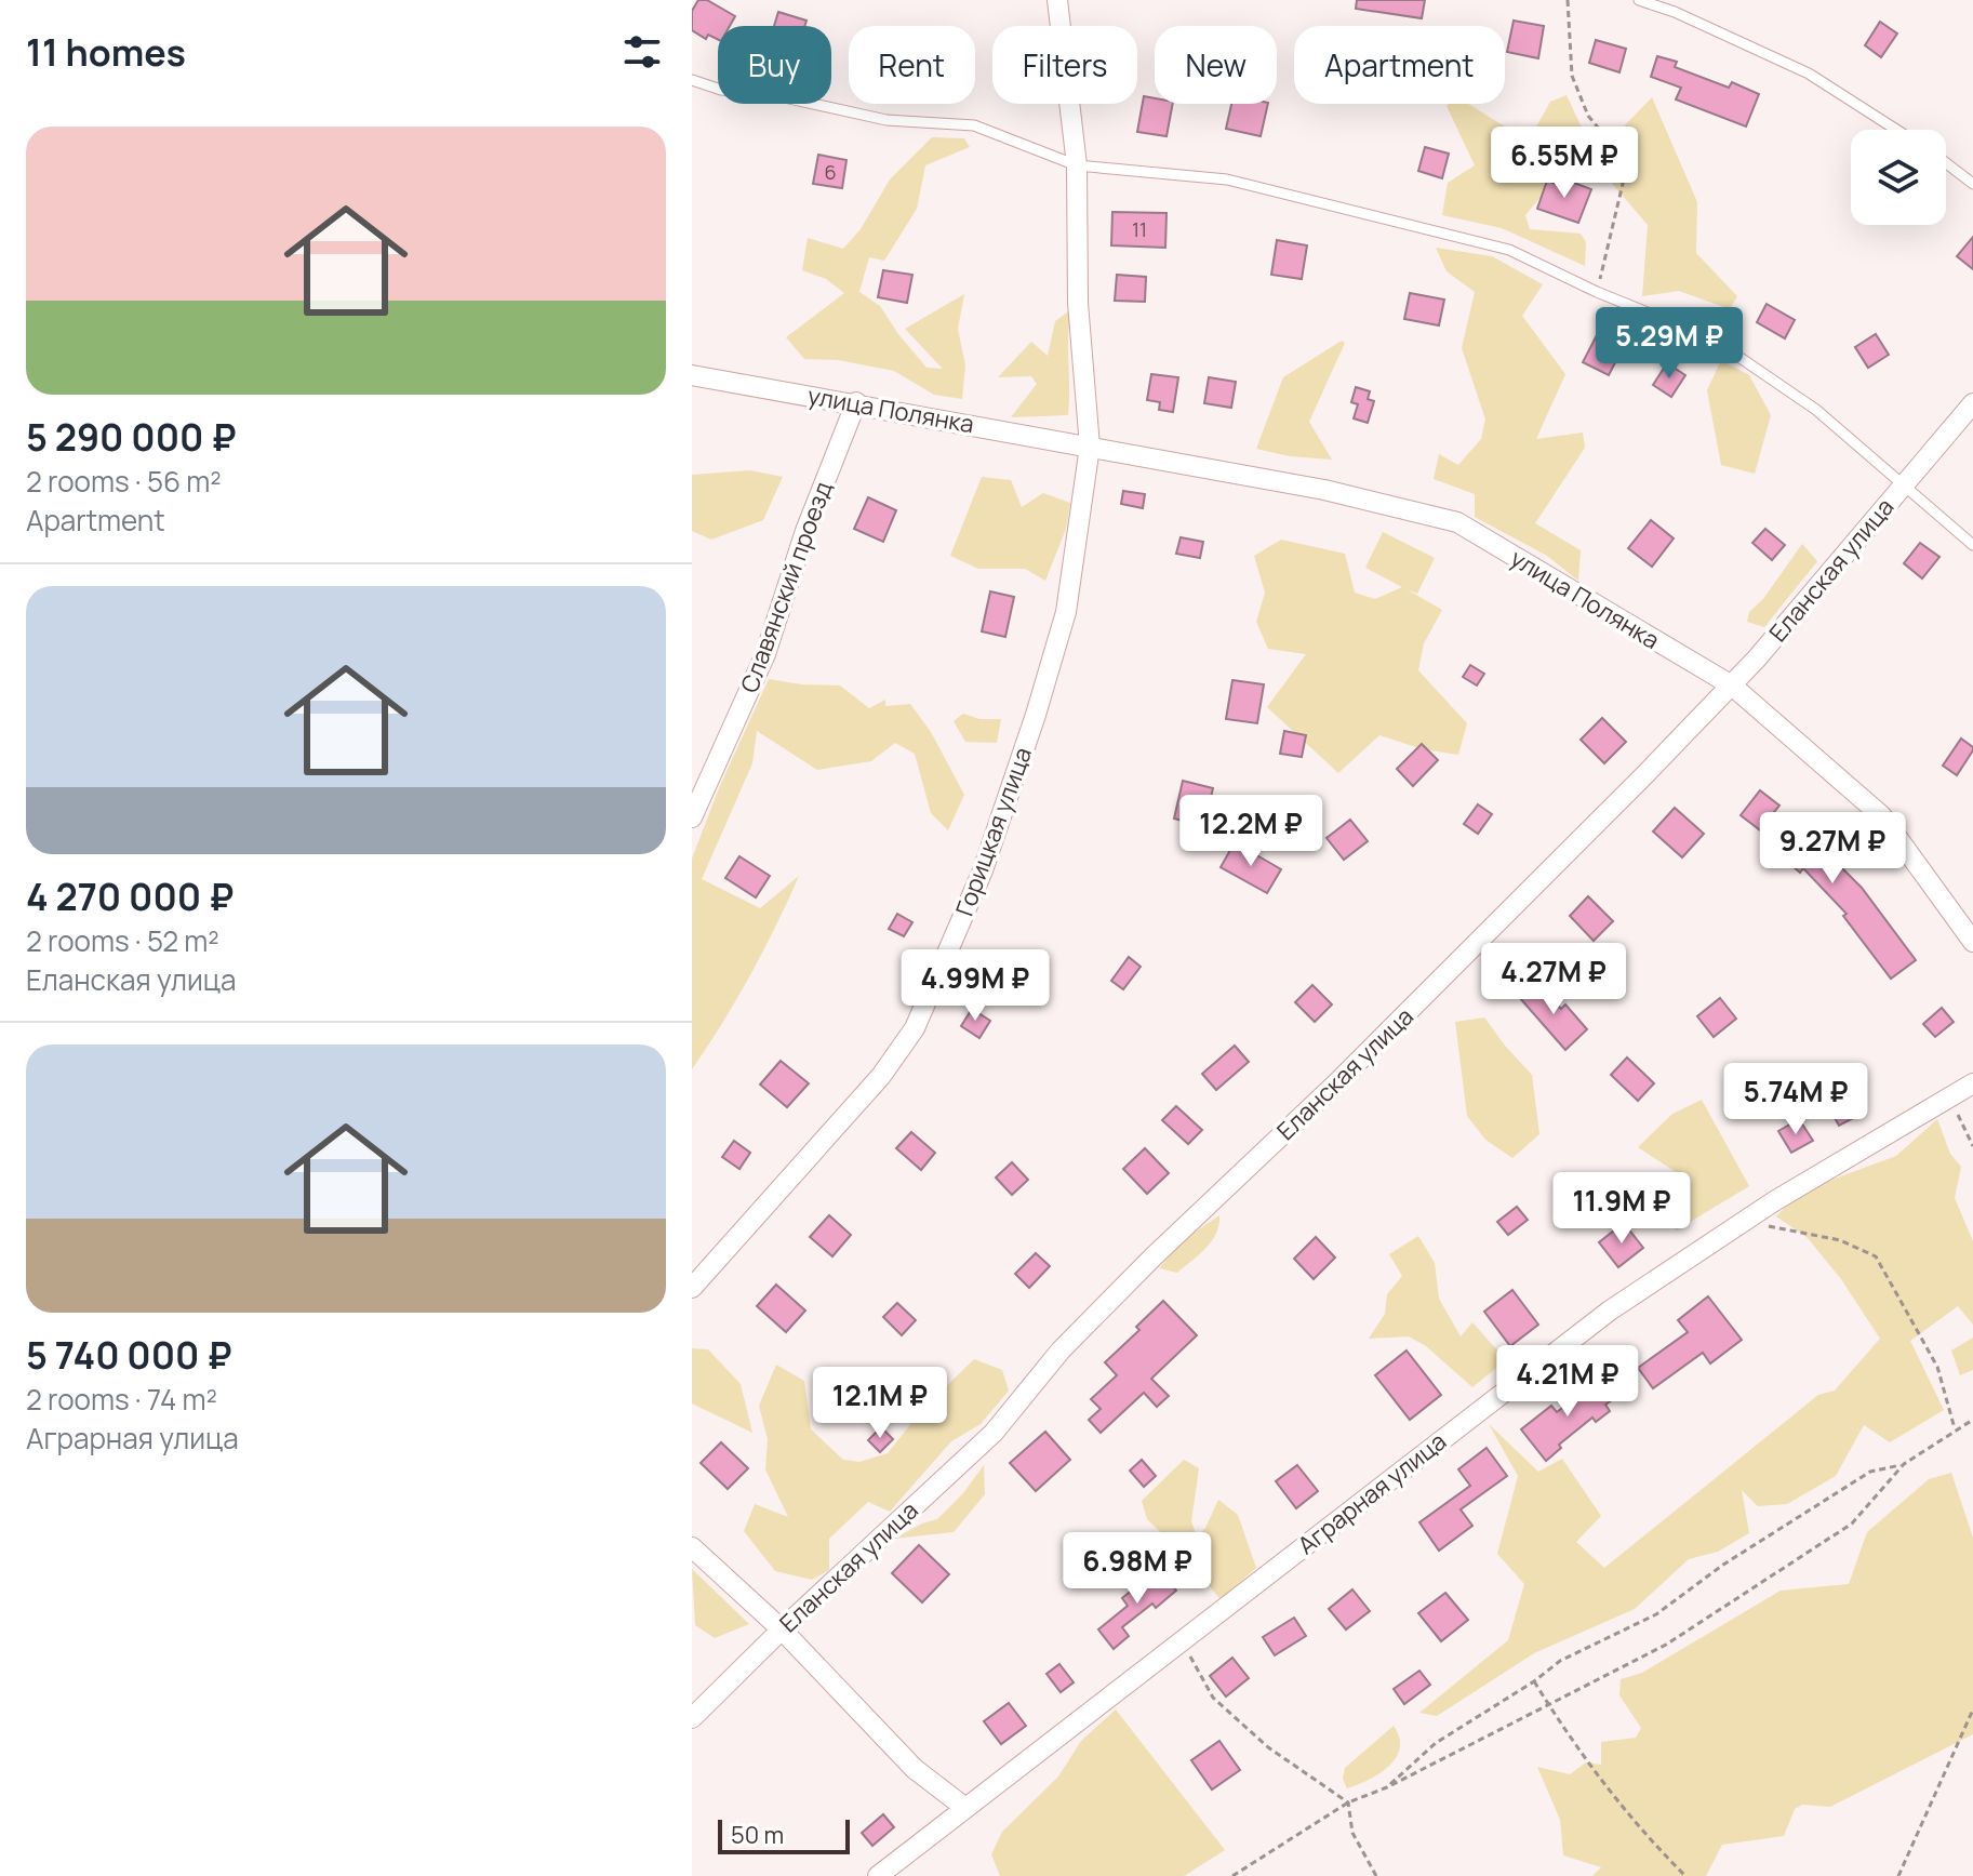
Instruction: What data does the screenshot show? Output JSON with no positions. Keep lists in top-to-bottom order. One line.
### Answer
{"streets":{"street":["улица Полянка","Еланская улица","Славянский проезд","Горицкая улица","Аграрная улица"]},"crossings":[["улица Полянка","Еланская улица"],["улица Полянка","Славянский проезд"],["улица Полянка","Горицкая улица"]],"house_numbers":["6","11"],"scale_bar":"50 m","page":{"heading":"11 homes","chip":["Buy","Rent","Filters","New","Apartment"],"list":[{"name":"5 290 000 ₽","note":"2 rooms · 56 m² · Apartment"},{"name":"4 270 000 ₽","note":"2 rooms · 52 m² · Еланская улица"},{"name":"5 740 000 ₽","note":"2 rooms · 74 m² · Аграрная улица"}],"price":["6.55M ₽","5.29M ₽","12.2M ₽","9.27M ₽","4.27M ₽","4.99M ₽","5.74M ₽","11.9M ₽","4.21M ₽","12.1M ₽","6.98M ₽"],"scale":"50 m"}}
